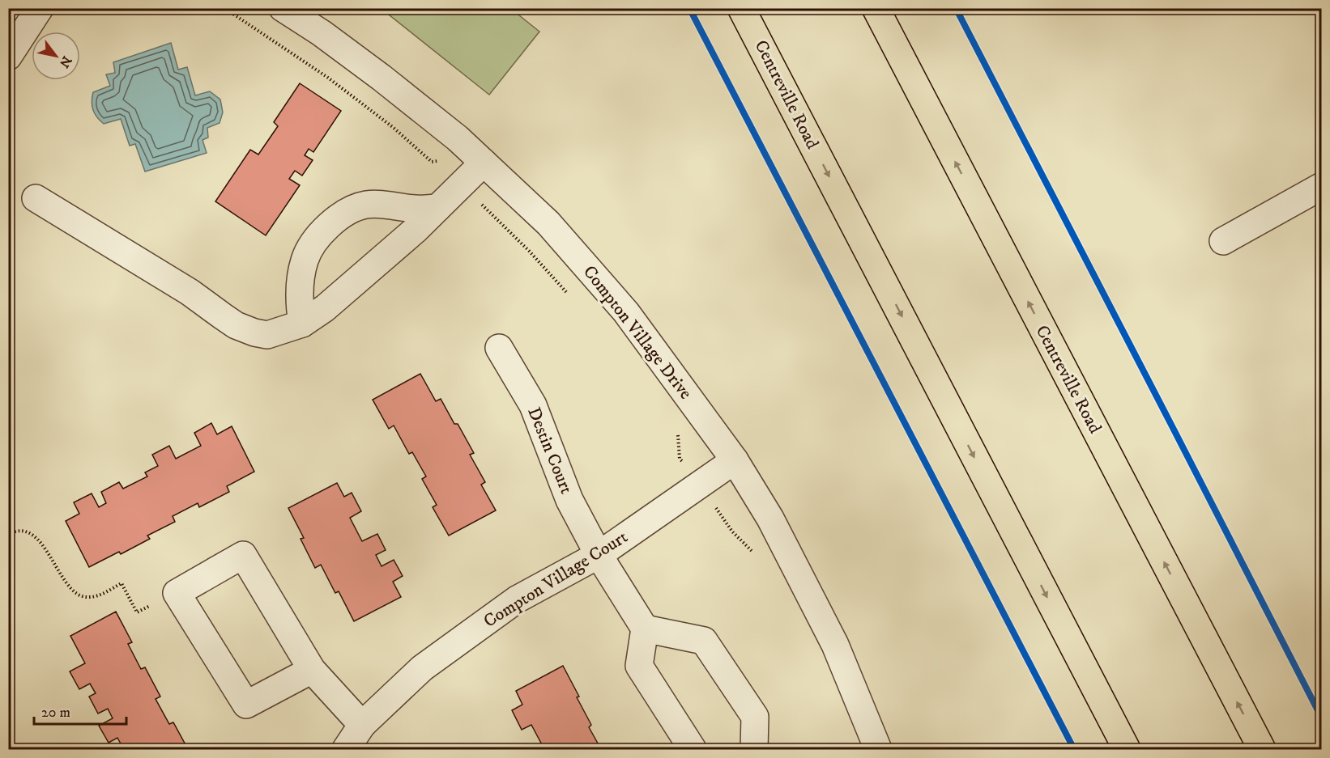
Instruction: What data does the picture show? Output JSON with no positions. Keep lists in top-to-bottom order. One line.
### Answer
{"streets":{"highway":["Centreville Road"],"street":["Compton Village Drive","Destin Court","Compton Village Court"]},"crossings":[["Compton Village Drive","Compton Village Court"],["Destin Court","Compton Village Court"]],"scale_bar":"20 m","north":"bottom right"}
